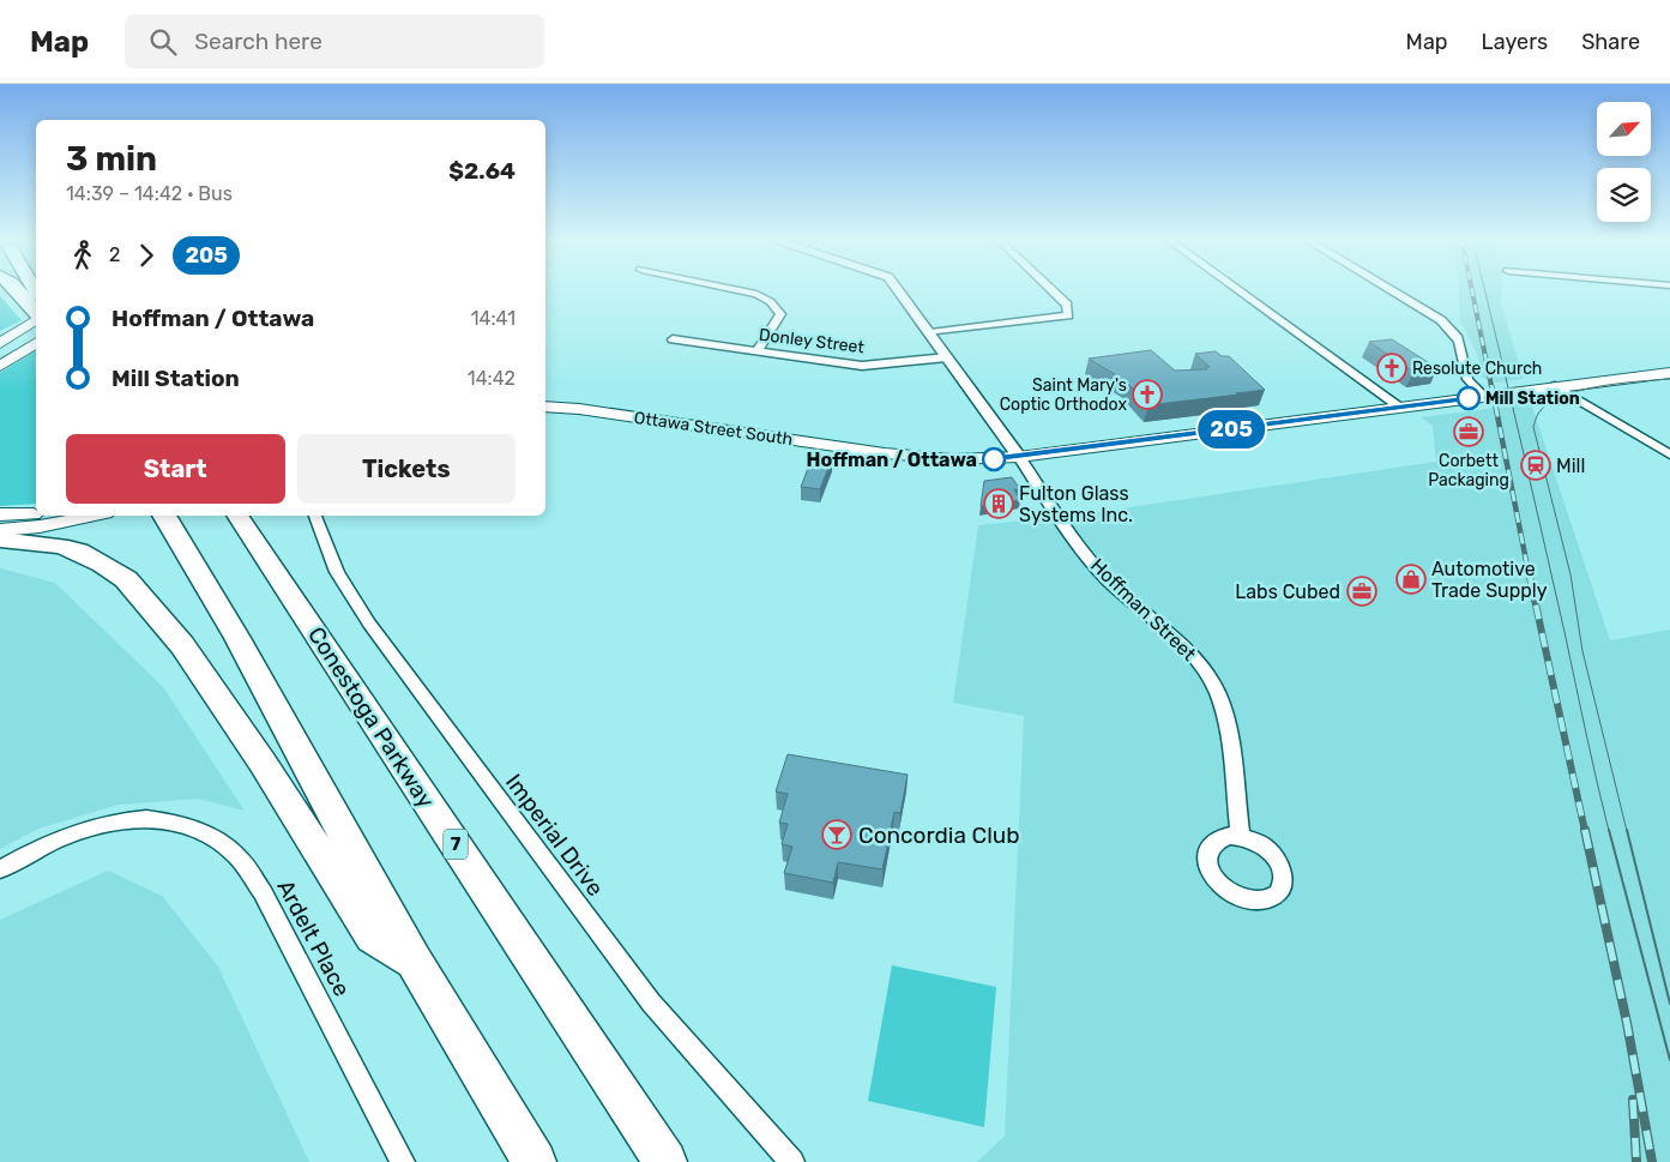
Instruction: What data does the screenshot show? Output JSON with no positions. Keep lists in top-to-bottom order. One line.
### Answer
{"streets":{"highway":["Conestoga Parkway","7"],"main road":["Ottawa Street South"],"street":["Donley Street","Hoffman Street","Imperial Drive","Ardelt Place"]},"crossings":[["Donley Street","Hoffman Street"],["Ottawa Street South","Hoffman Street"]],"places":{"church":["Resolute Church","Saint Mary's Coptic Orthodox"],"other":["Mill Station","Hoffman / Ottawa"],"office":["Corbett Packaging","Labs Cubed"],"station":["Mill"],"building":["Fulton Glass Systems Inc."],"shop":["Automotive Trade Supply"],"bar":["Concordia Club"]},"lines":["bus line 205"],"north":"top right","page":{"header":"Map","search":"Search here","nav":["Map","Layers","Share"],"on_map":"205","heading":["3 min","14:39 – 14:42 · Bus","$2.64"],"legs":["2","205"],"list":[{"name":"Hoffman / Ottawa","value":"14:41"},{"name":"Mill Station","value":"14:42"}],"buttons":["Start","Tickets"]}}
